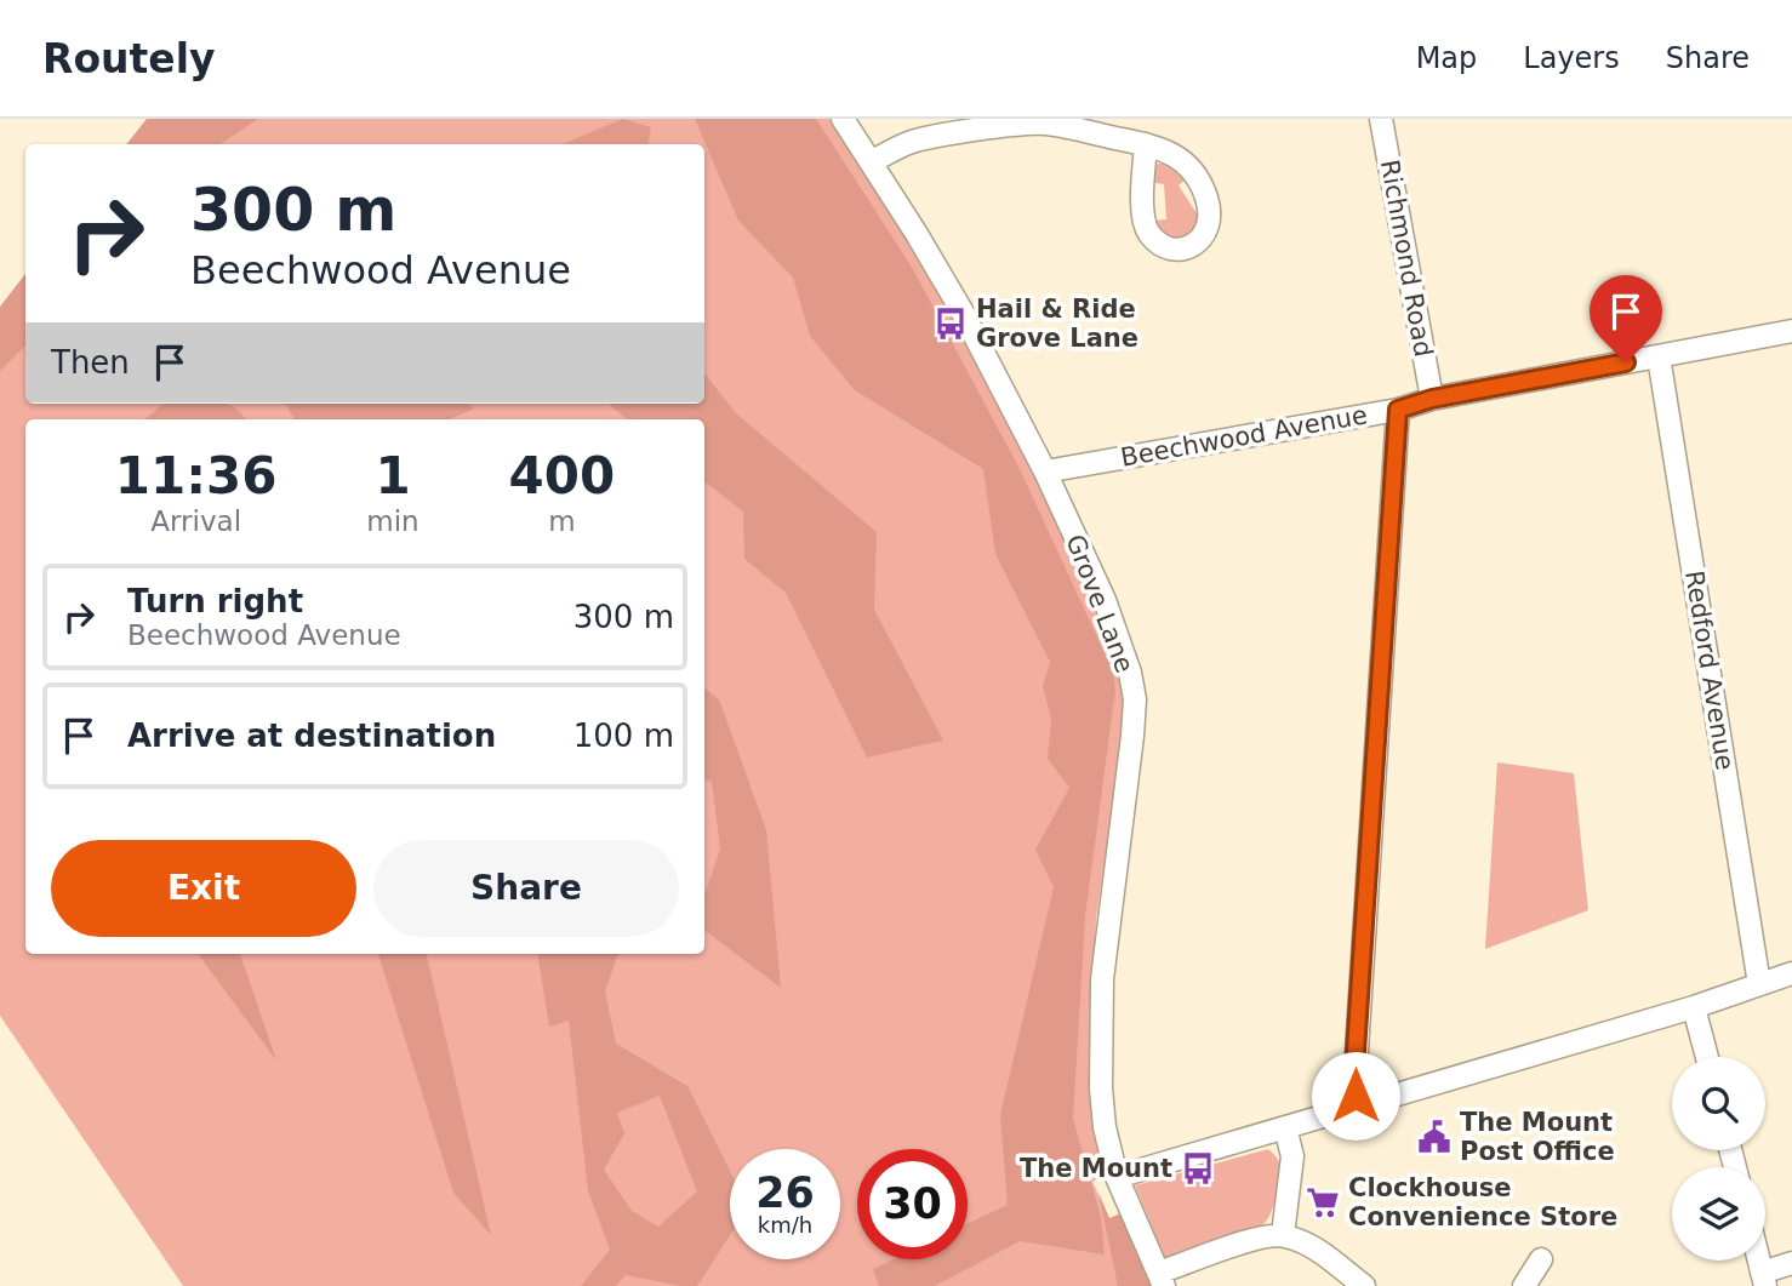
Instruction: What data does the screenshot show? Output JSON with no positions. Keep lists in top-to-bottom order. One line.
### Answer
{"streets":{"street":["Richmond Road","Beechwood Avenue","Grove Lane","Redford Avenue"]},"crossings":[["Richmond Road","Beechwood Avenue"],["Beechwood Avenue","Grove Lane"],["Beechwood Avenue","Redford Avenue"]],"places":{"bus stop":["Hail & Ride Grove Lane","The Mount"],"public building":["The Mount Post Office"],"supermarket":["Clockhouse Convenience Store"]},"page":{"header":"Routely","nav":["Map","Layers","Share"],"turn":["300 m","Beechwood Avenue"],"then":"Then","eta":["11:36","Arrival","1","min","400","m"],"list":[{"name":"Turn right","note":"Beechwood Avenue","value":"300 m"},{"name":"Arrive at destination","value":"100 m"}],"buttons":["Exit","Share"],"speed":"26 km/h","limit":"30"}}
